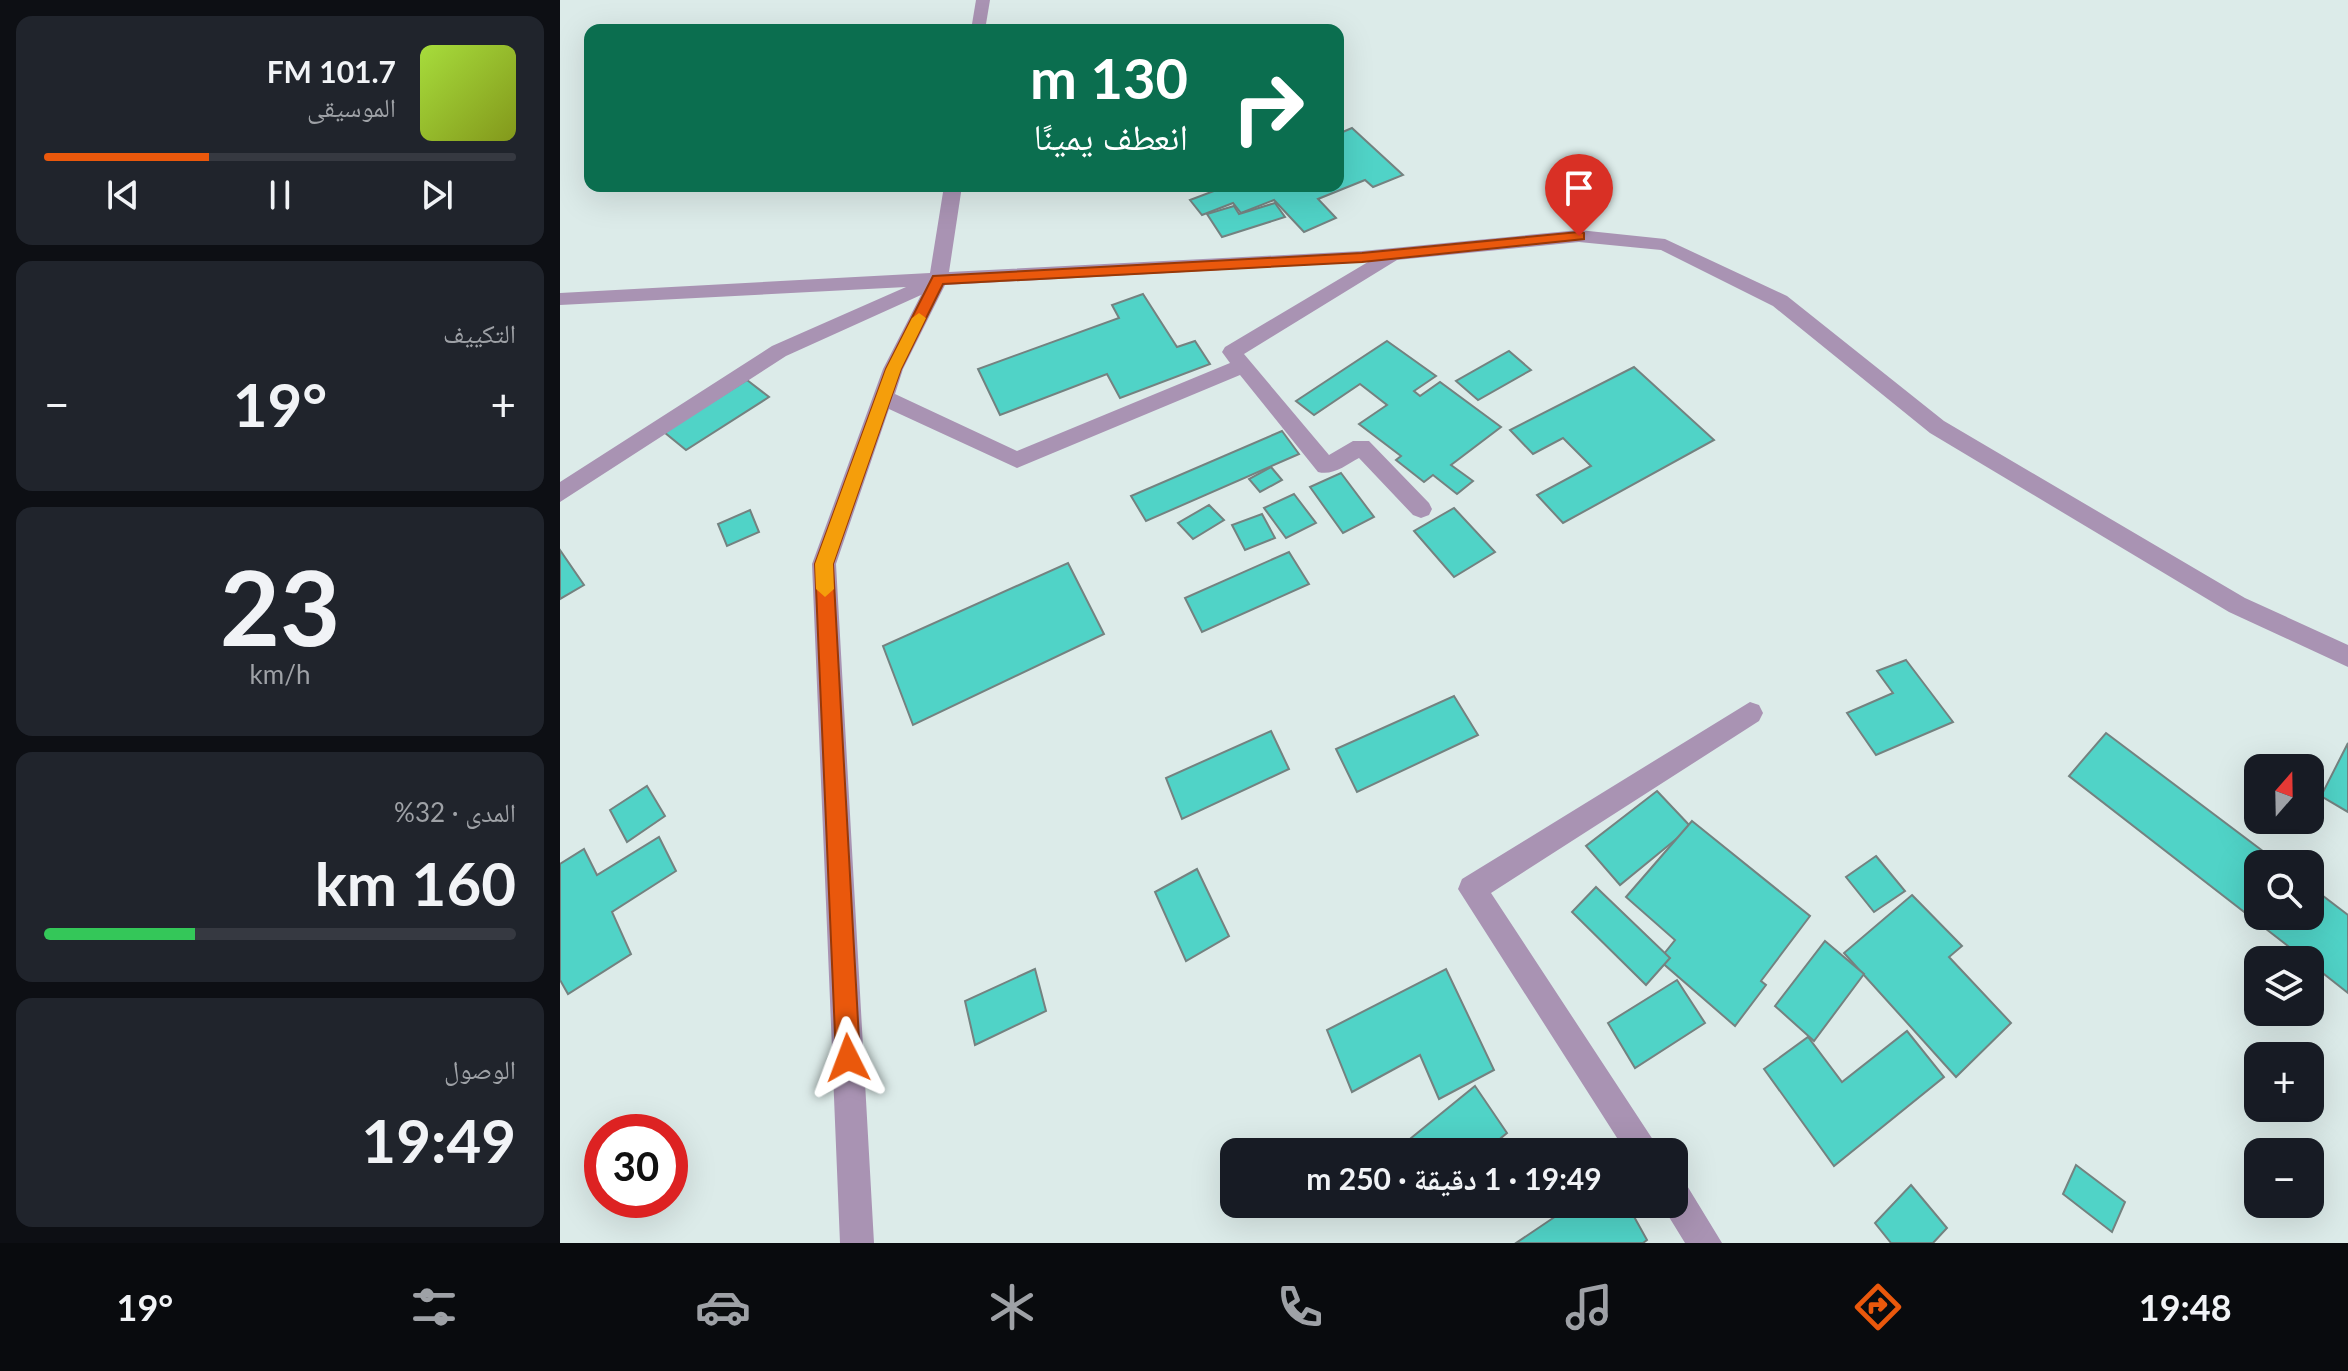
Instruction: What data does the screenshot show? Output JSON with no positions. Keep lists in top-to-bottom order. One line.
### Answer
{"north":"top","page":{"turn":["130 m","انعطف يمينًا"],"song":["101.7 FM","الموسيقى"],"tile":["التكييف",["23","km/h"],["المدى · 32%","160 km"],["الوصول","19:49"]],"heat":["−","19°","+"],"map_buttons":["+","−"],"limit":"30","trip":"19:49 · 1 دقيقة · 250 m","tabs":["19:48","19°"]}}
